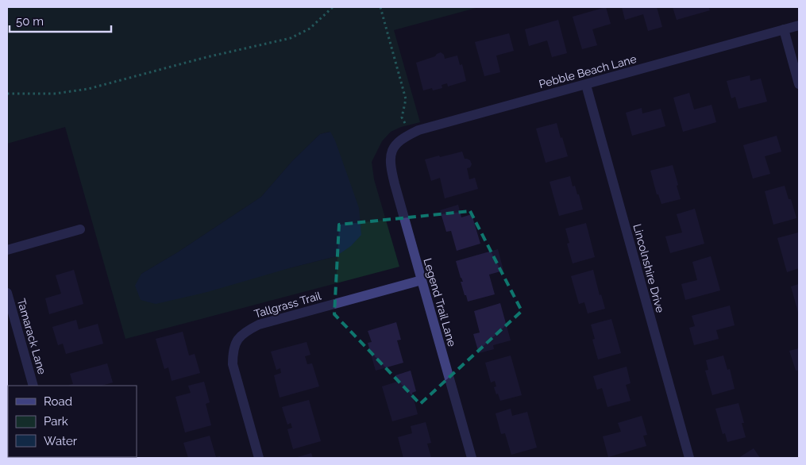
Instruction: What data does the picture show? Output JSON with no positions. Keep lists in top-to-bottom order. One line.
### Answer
{"streets":{"street":["Pebble Beach Lane","Lincolnshire Drive","Legend Trail Lane","Tallgrass Trail","Tamarack Lane"]},"crossings":[["Pebble Beach Lane","Lincolnshire Drive"],["Pebble Beach Lane","Legend Trail Lane"],["Legend Trail Lane","Tallgrass Trail"]],"legend":["Road","Park","Water"],"scale_bar":"50 m"}
